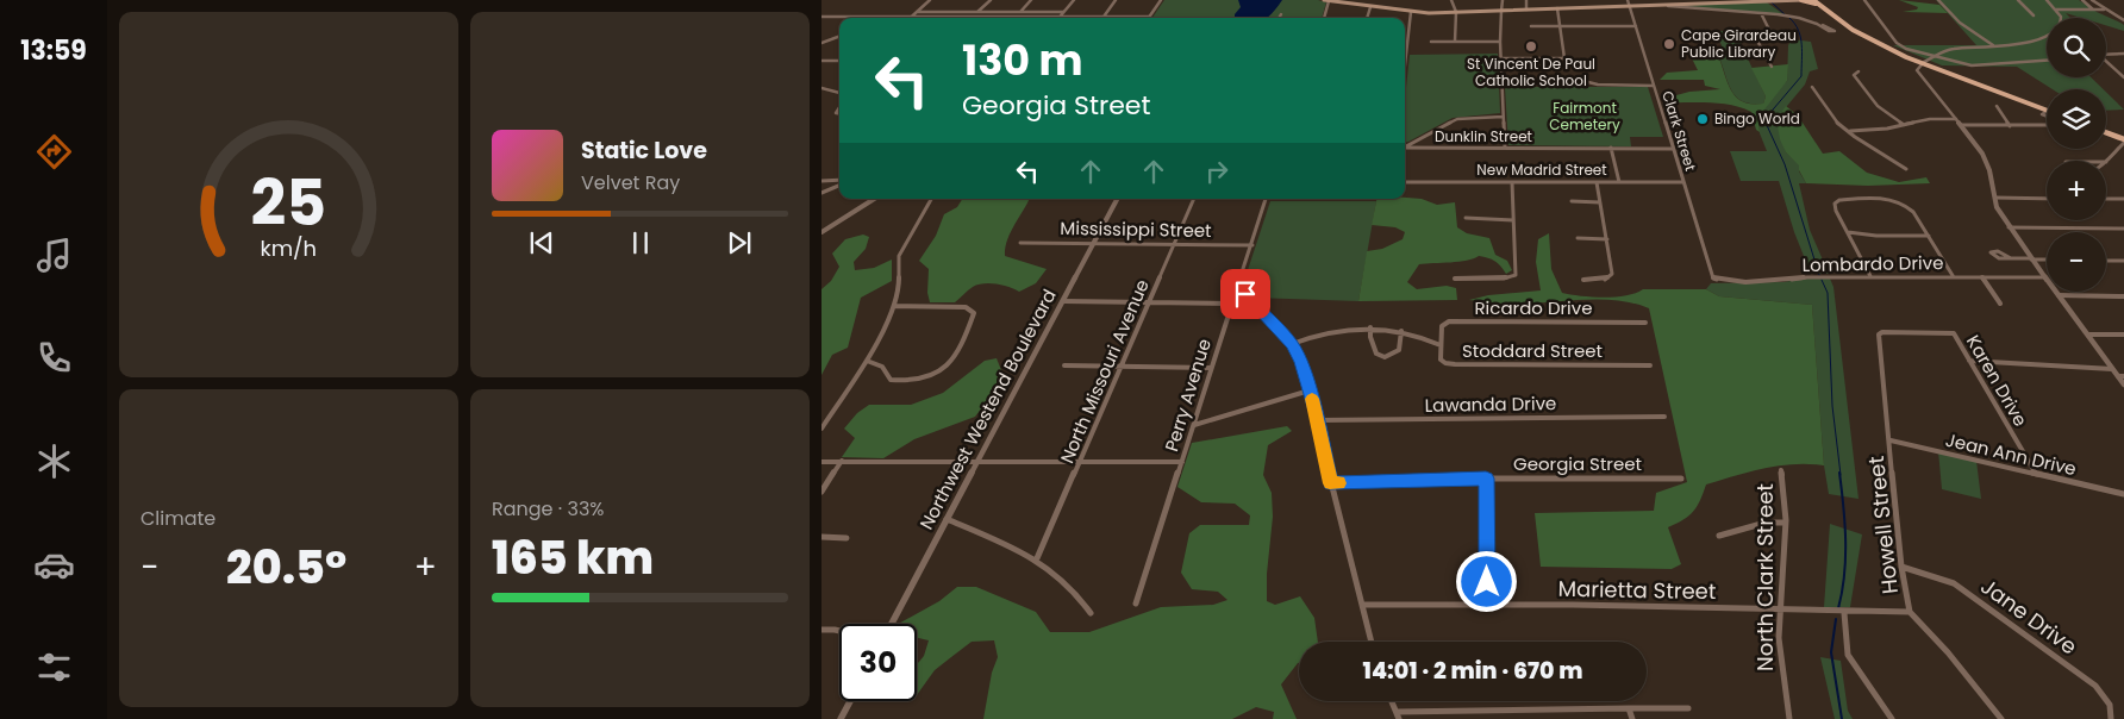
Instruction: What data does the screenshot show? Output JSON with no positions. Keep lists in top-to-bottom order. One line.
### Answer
{"streets":{"street":["Clark Street","Dunklin Street","New Madrid Street","Mississippi Street","Lombardo Drive","Ricardo Drive","Stoddard Street","North Missouri Avenue","Karen Drive","Perry Avenue","Lawanda Drive","Northwest Westend Boulevard","Jean Ann Drive","Georgia Street","Howell Street","North Clark Street","Marietta Street","Jane Drive"]},"crossings":[["Clark Street","Dunklin Street"],["Clark Street","New Madrid Street"],["Clark Street","Lombardo Drive"],["Mississippi Street","North Missouri Avenue"],["Mississippi Street","Perry Avenue"],["Mississippi Street","Northwest Westend Boulevard"],["Ricardo Drive","Stoddard Street"],["Karen Drive","Jean Ann Drive"],["Karen Drive","Howell Street"],["Jean Ann Drive","Howell Street"],["Howell Street","Marietta Street"],["Howell Street","Jane Drive"],["North Clark Street","Marietta Street"]],"parks":["Fairmont Cemetery"],"places":["Cape Girardeau Public Library","St Vincent De Paul Catholic School","Bingo World"],"page":{"tabs":"13:59","map_buttons":["+","−"],"turn":["130 m","Georgia Street"],"song":["Static Love","Velvet Ray"],"tile":["Climate",["Range · 33%","165 km"]],"heat":["−","20.5°","+"],"limit":"30","trip":"14:01 · 2 min · 670 m","gauge":["25","km/h"]}}
